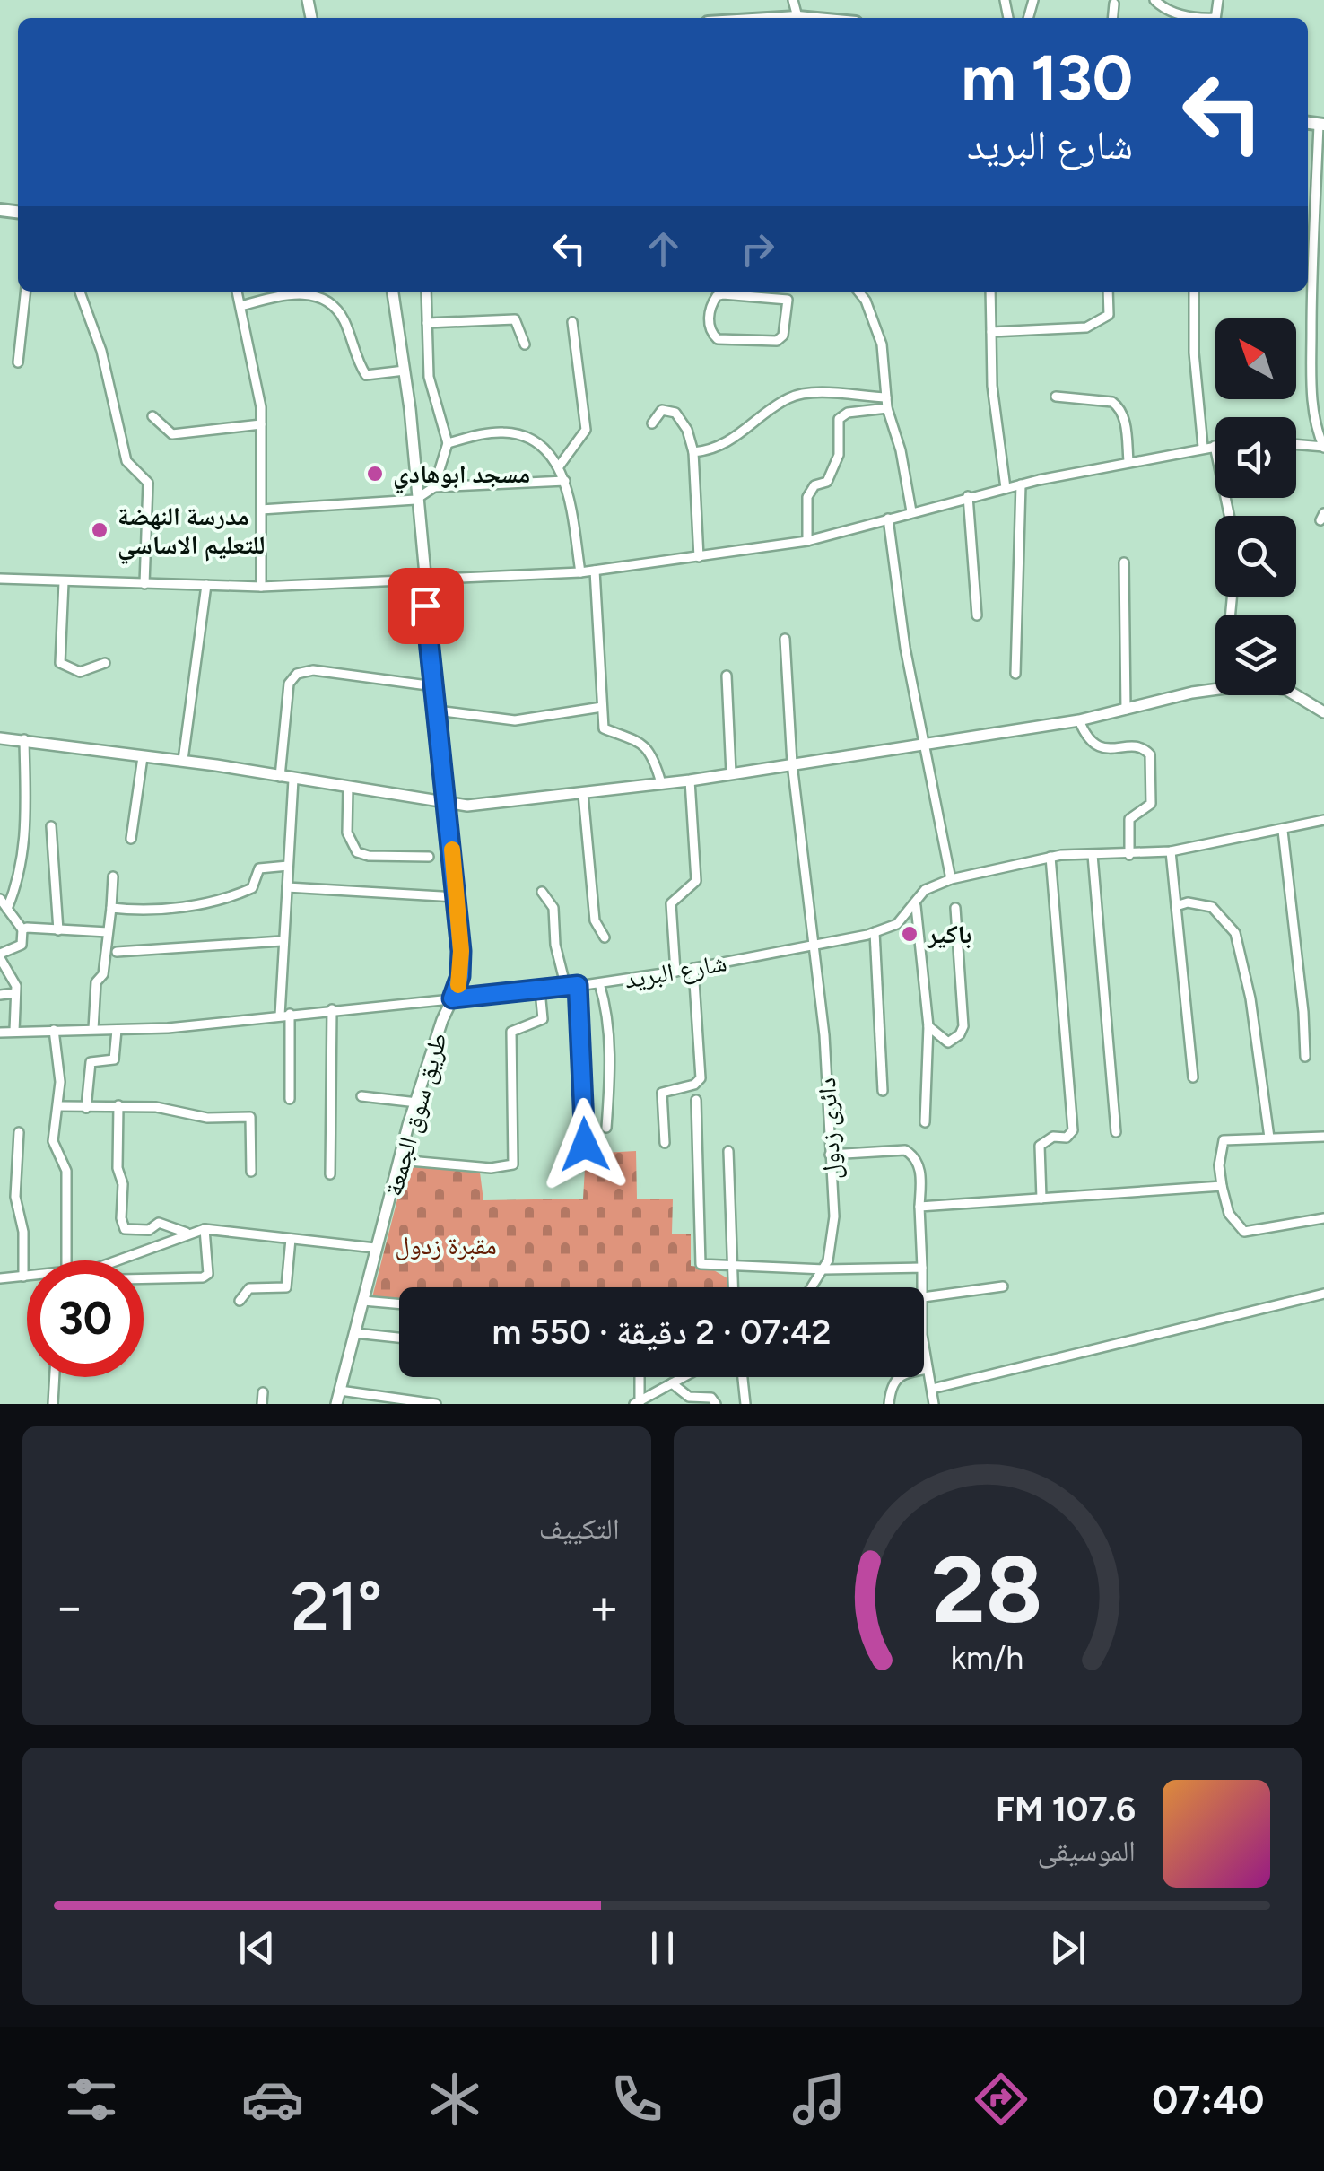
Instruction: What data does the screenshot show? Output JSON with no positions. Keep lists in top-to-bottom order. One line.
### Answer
{"streets":{"street":["شارع البريد","طريق سوق الجمعة","دائرى زدول"]},"crossings":[["شارع البريد","طريق سوق الجمعة"],["شارع البريد","دائرى زدول"]],"parks":["مقبرة زدول"],"places":["مسجد ابوهادي","مدرسة النهضة للتعليم الاساسي","باكير"],"north":"top left","page":{"turn":["130 m","شارع البريد"],"limit":"30","trip":"07:42 · 2 دقيقة · 550 m","tile":"التكييف","heat":["−","21°","+"],"song":["107.6 FM","الموسيقى"],"tabs":"07:40","gauge":["28","km/h"]}}
